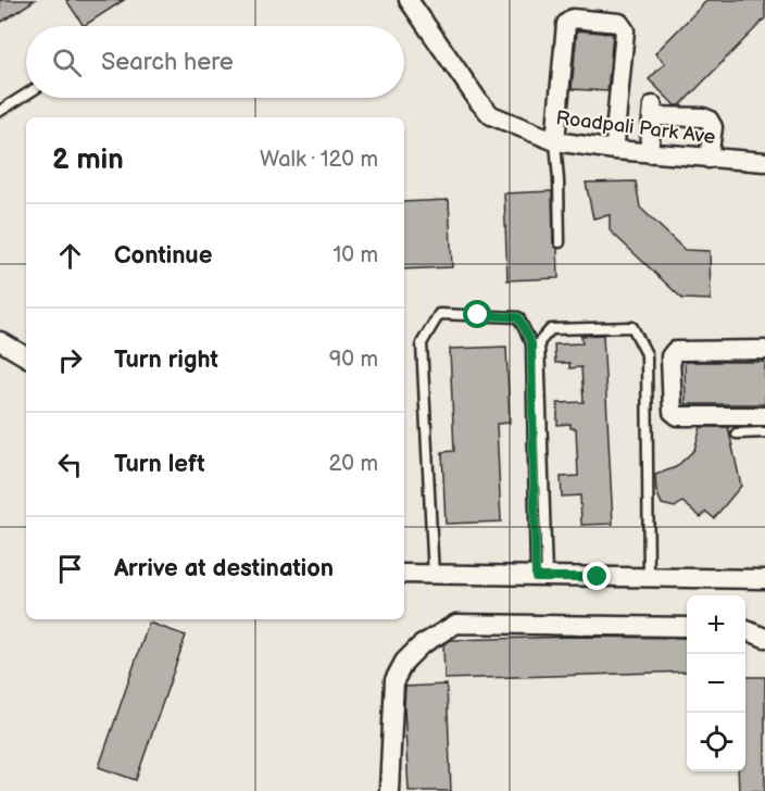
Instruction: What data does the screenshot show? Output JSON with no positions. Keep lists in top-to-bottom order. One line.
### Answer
{"streets":{"street":["Roadpali Park Ave"]},"page":{"search":"Search here","heading":["2 min","Walk · 120 m"],"list":[["Continue","10 m"],["Turn right","90 m"],["Turn left","20 m"],"Arrive at destination"],"map_buttons":["+","−"]}}
